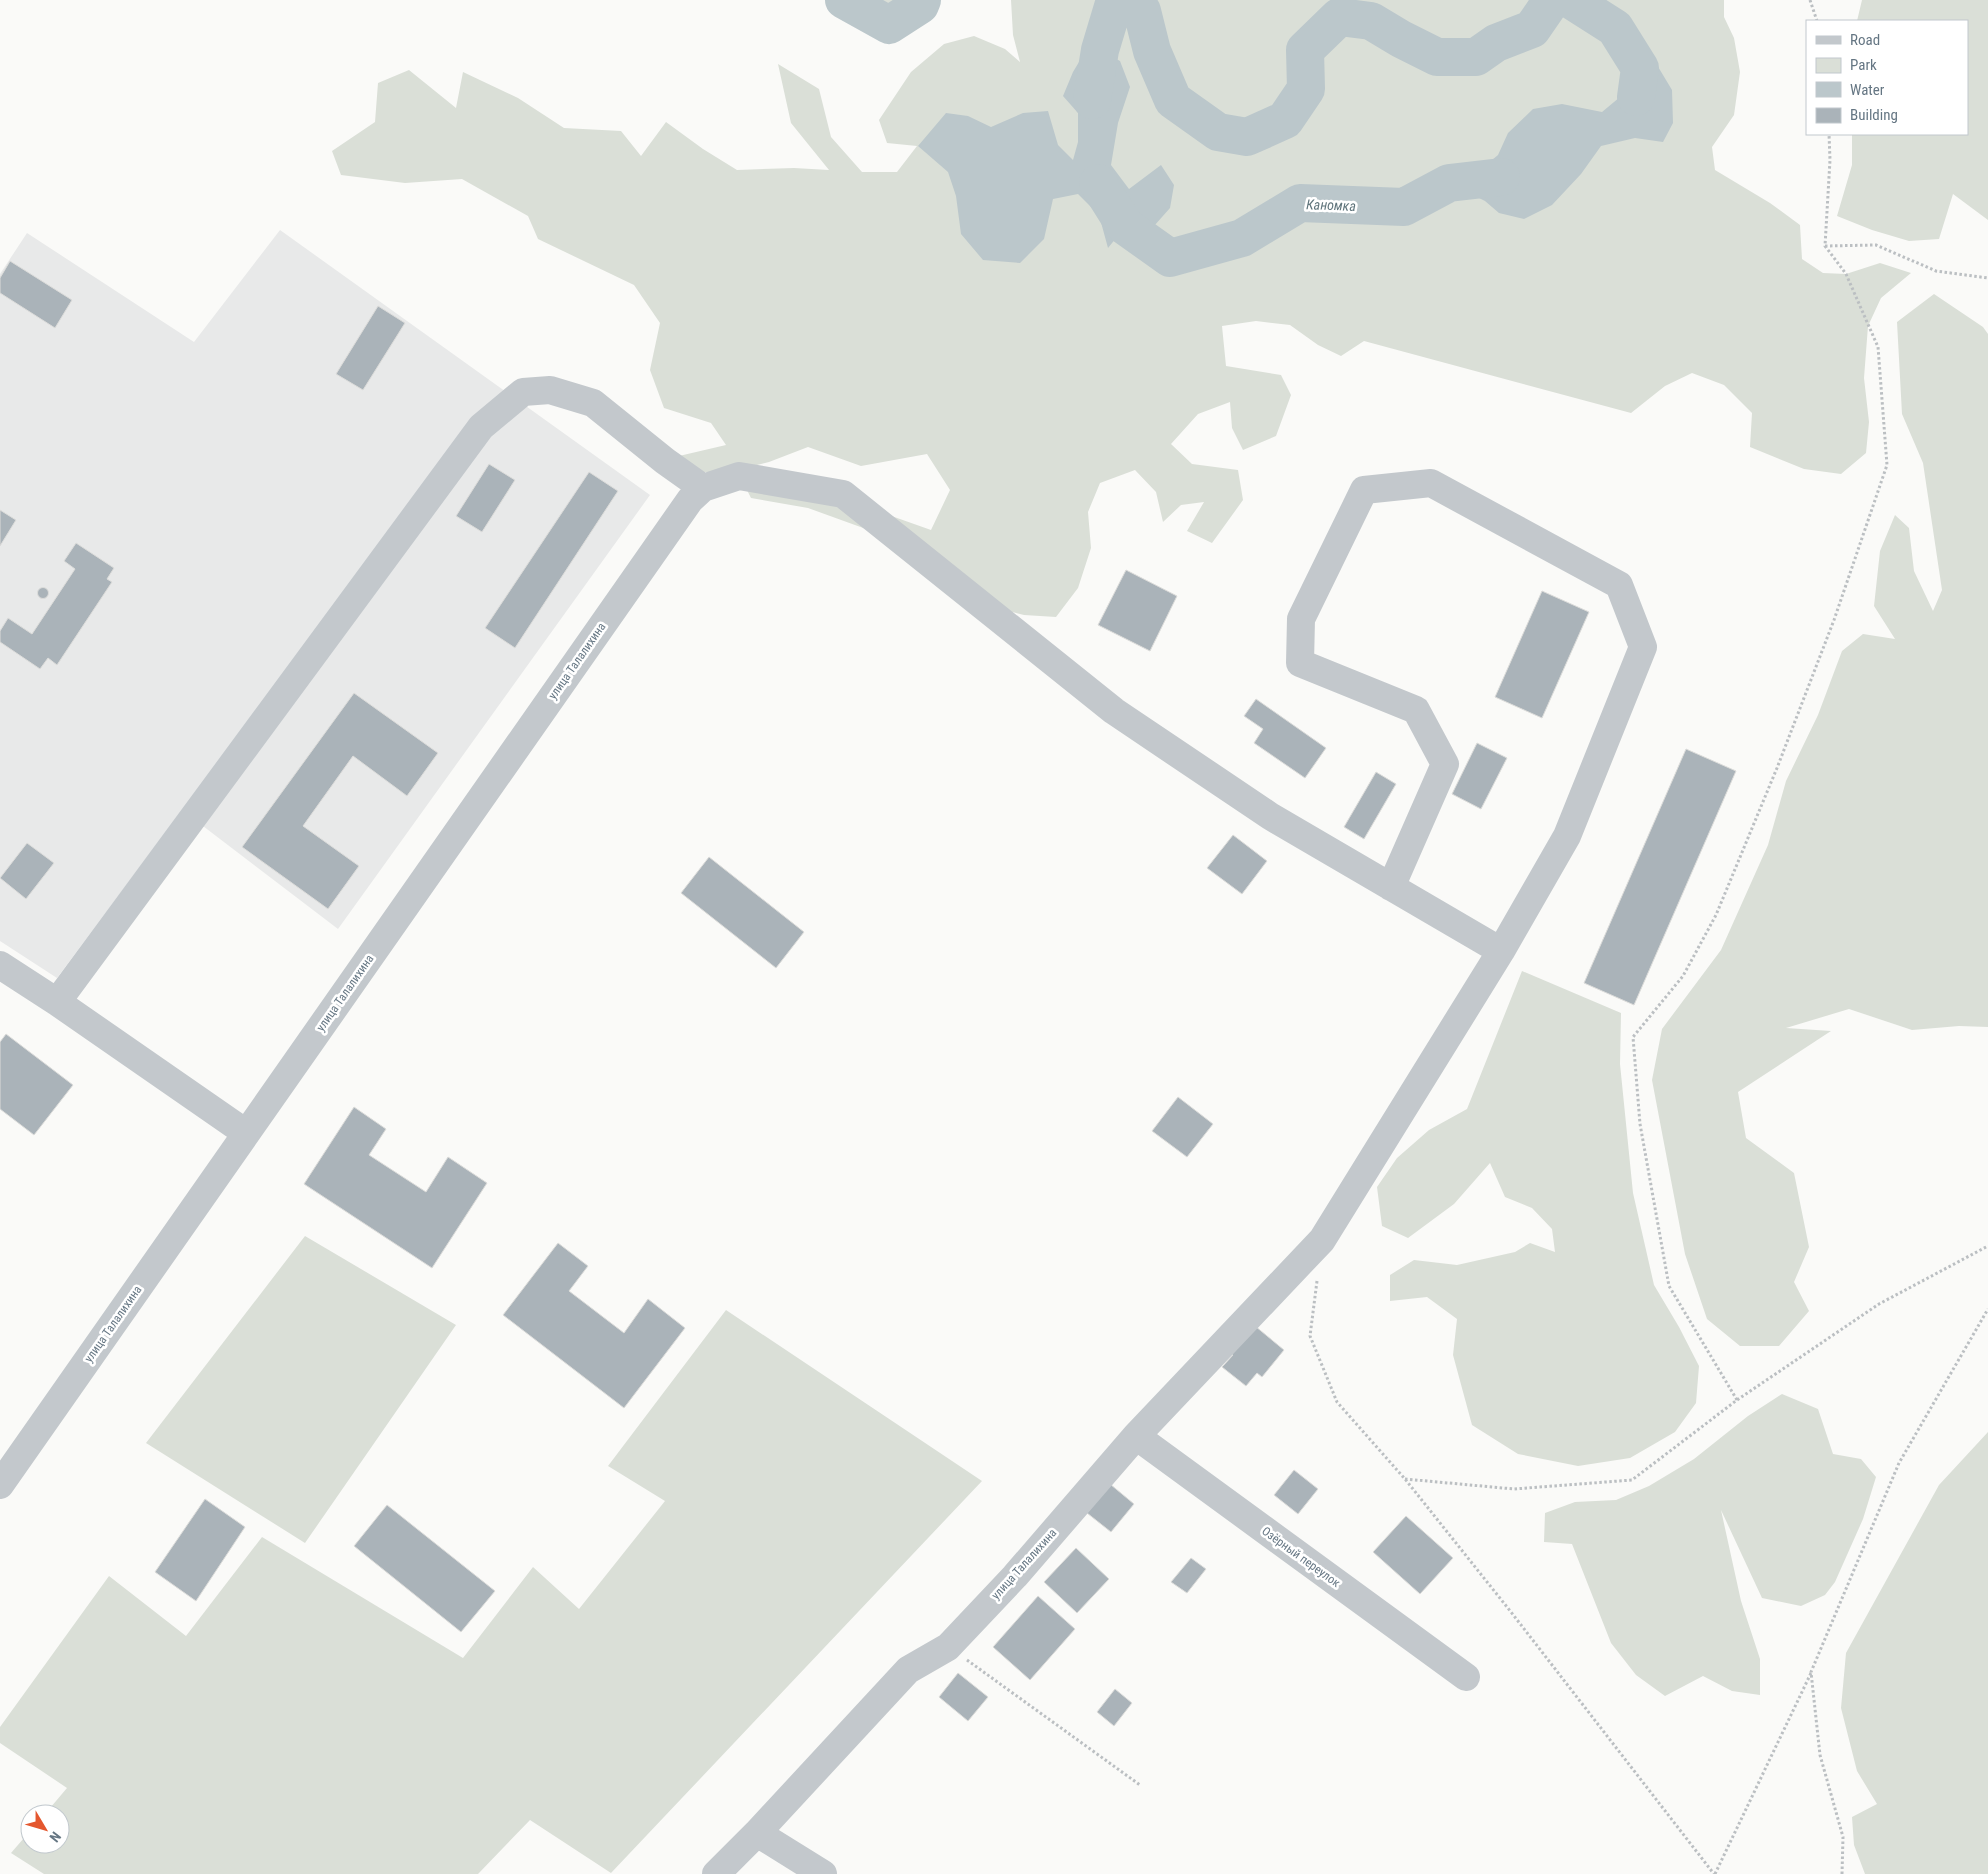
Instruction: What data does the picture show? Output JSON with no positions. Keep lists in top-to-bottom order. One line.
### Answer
{"streets":{"street":["улица Талалихина","Озёрный переулок"]},"crossings":[["улица Талалихина","Озёрный переулок"]],"water":["Каномка"],"legend":["Road","Park","Water","Building"],"north":"bottom right"}
